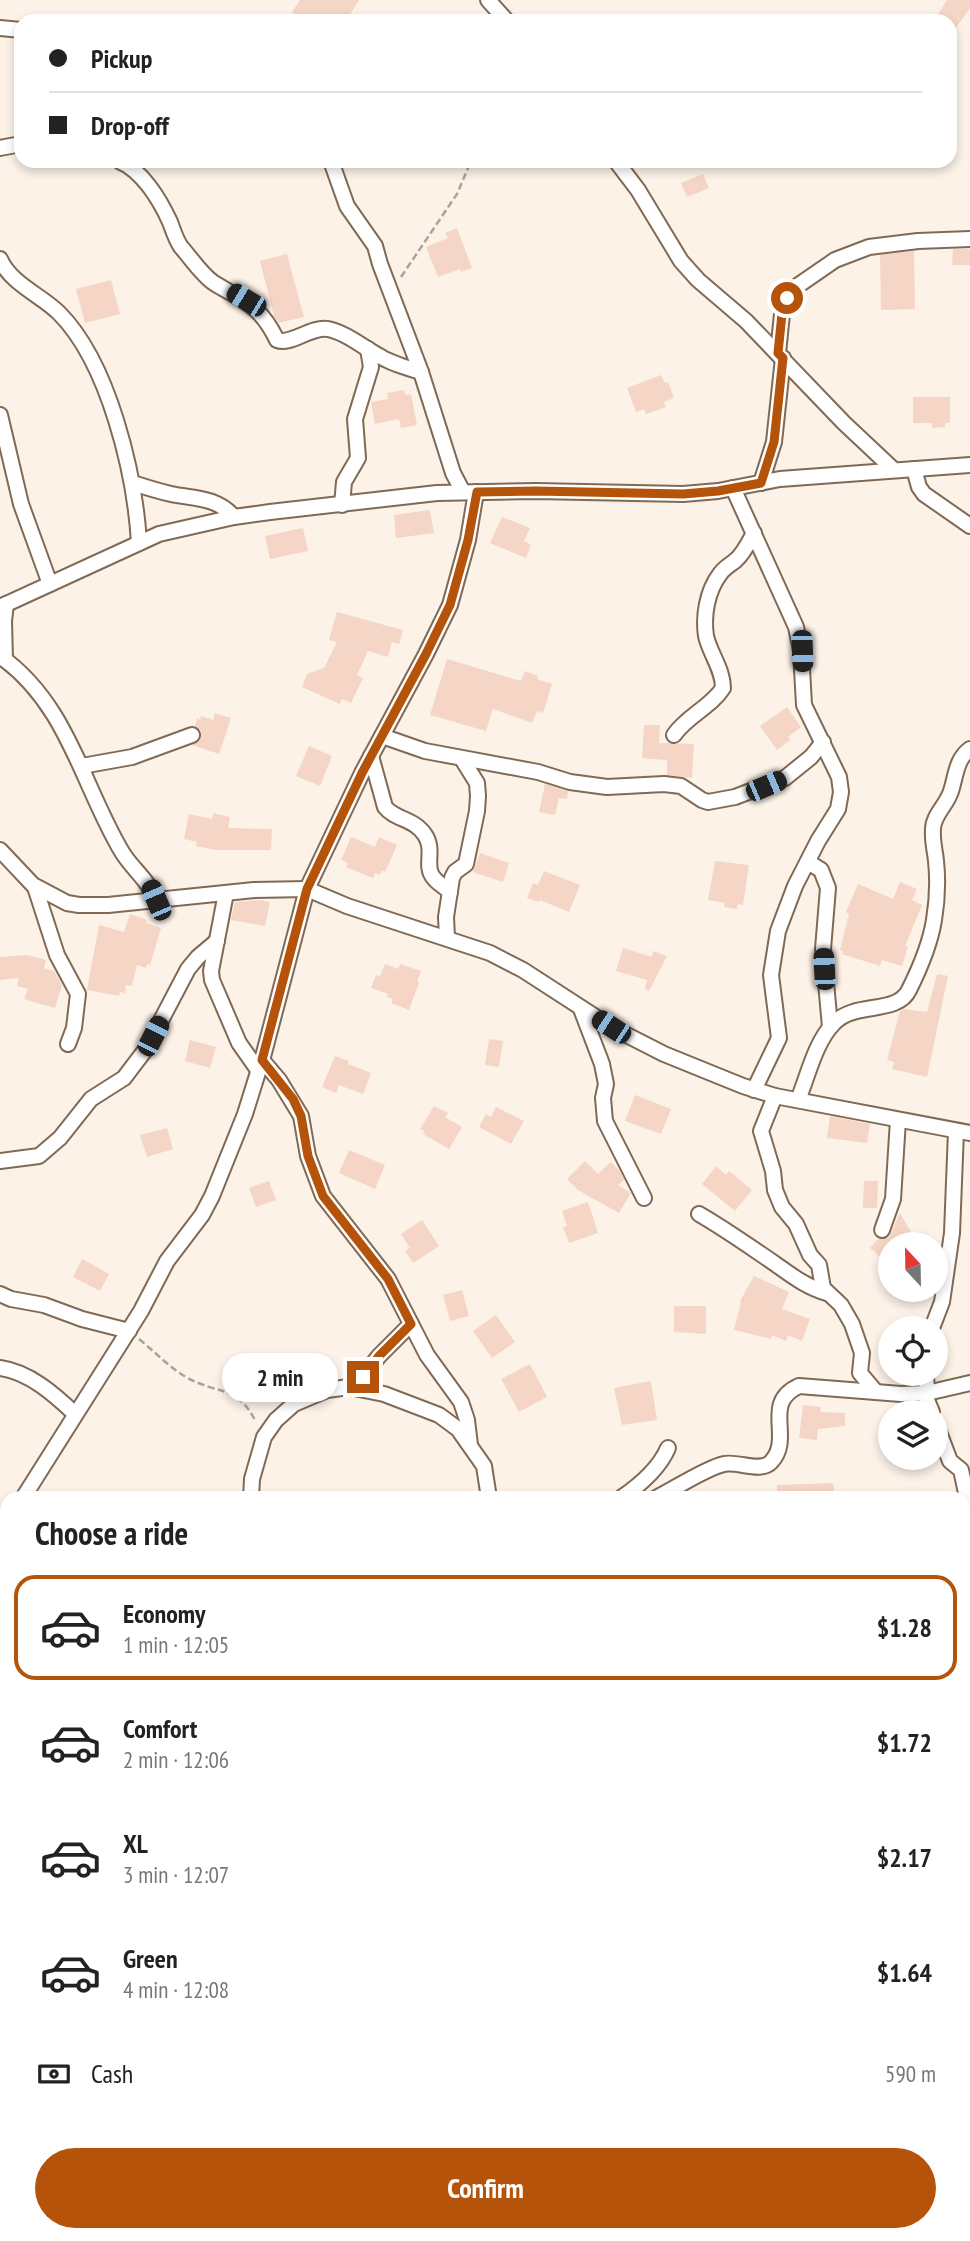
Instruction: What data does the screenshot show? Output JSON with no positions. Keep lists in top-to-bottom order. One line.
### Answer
{"north":"top","page":{"banner":["Pickup","Drop-off"],"bubble":"2 min","heading":"Choose a ride","list":[{"name":"Economy","note":"1 min · 12:05","value":"$1.28"},{"name":"Comfort","note":"2 min · 12:06","value":"$1.72"},{"name":"XL","note":"3 min · 12:07","value":"$2.17"},{"name":"Green","note":"4 min · 12:08","value":"$1.64"}],"pay":["Cash","590 m"],"buttons":"Confirm"}}
